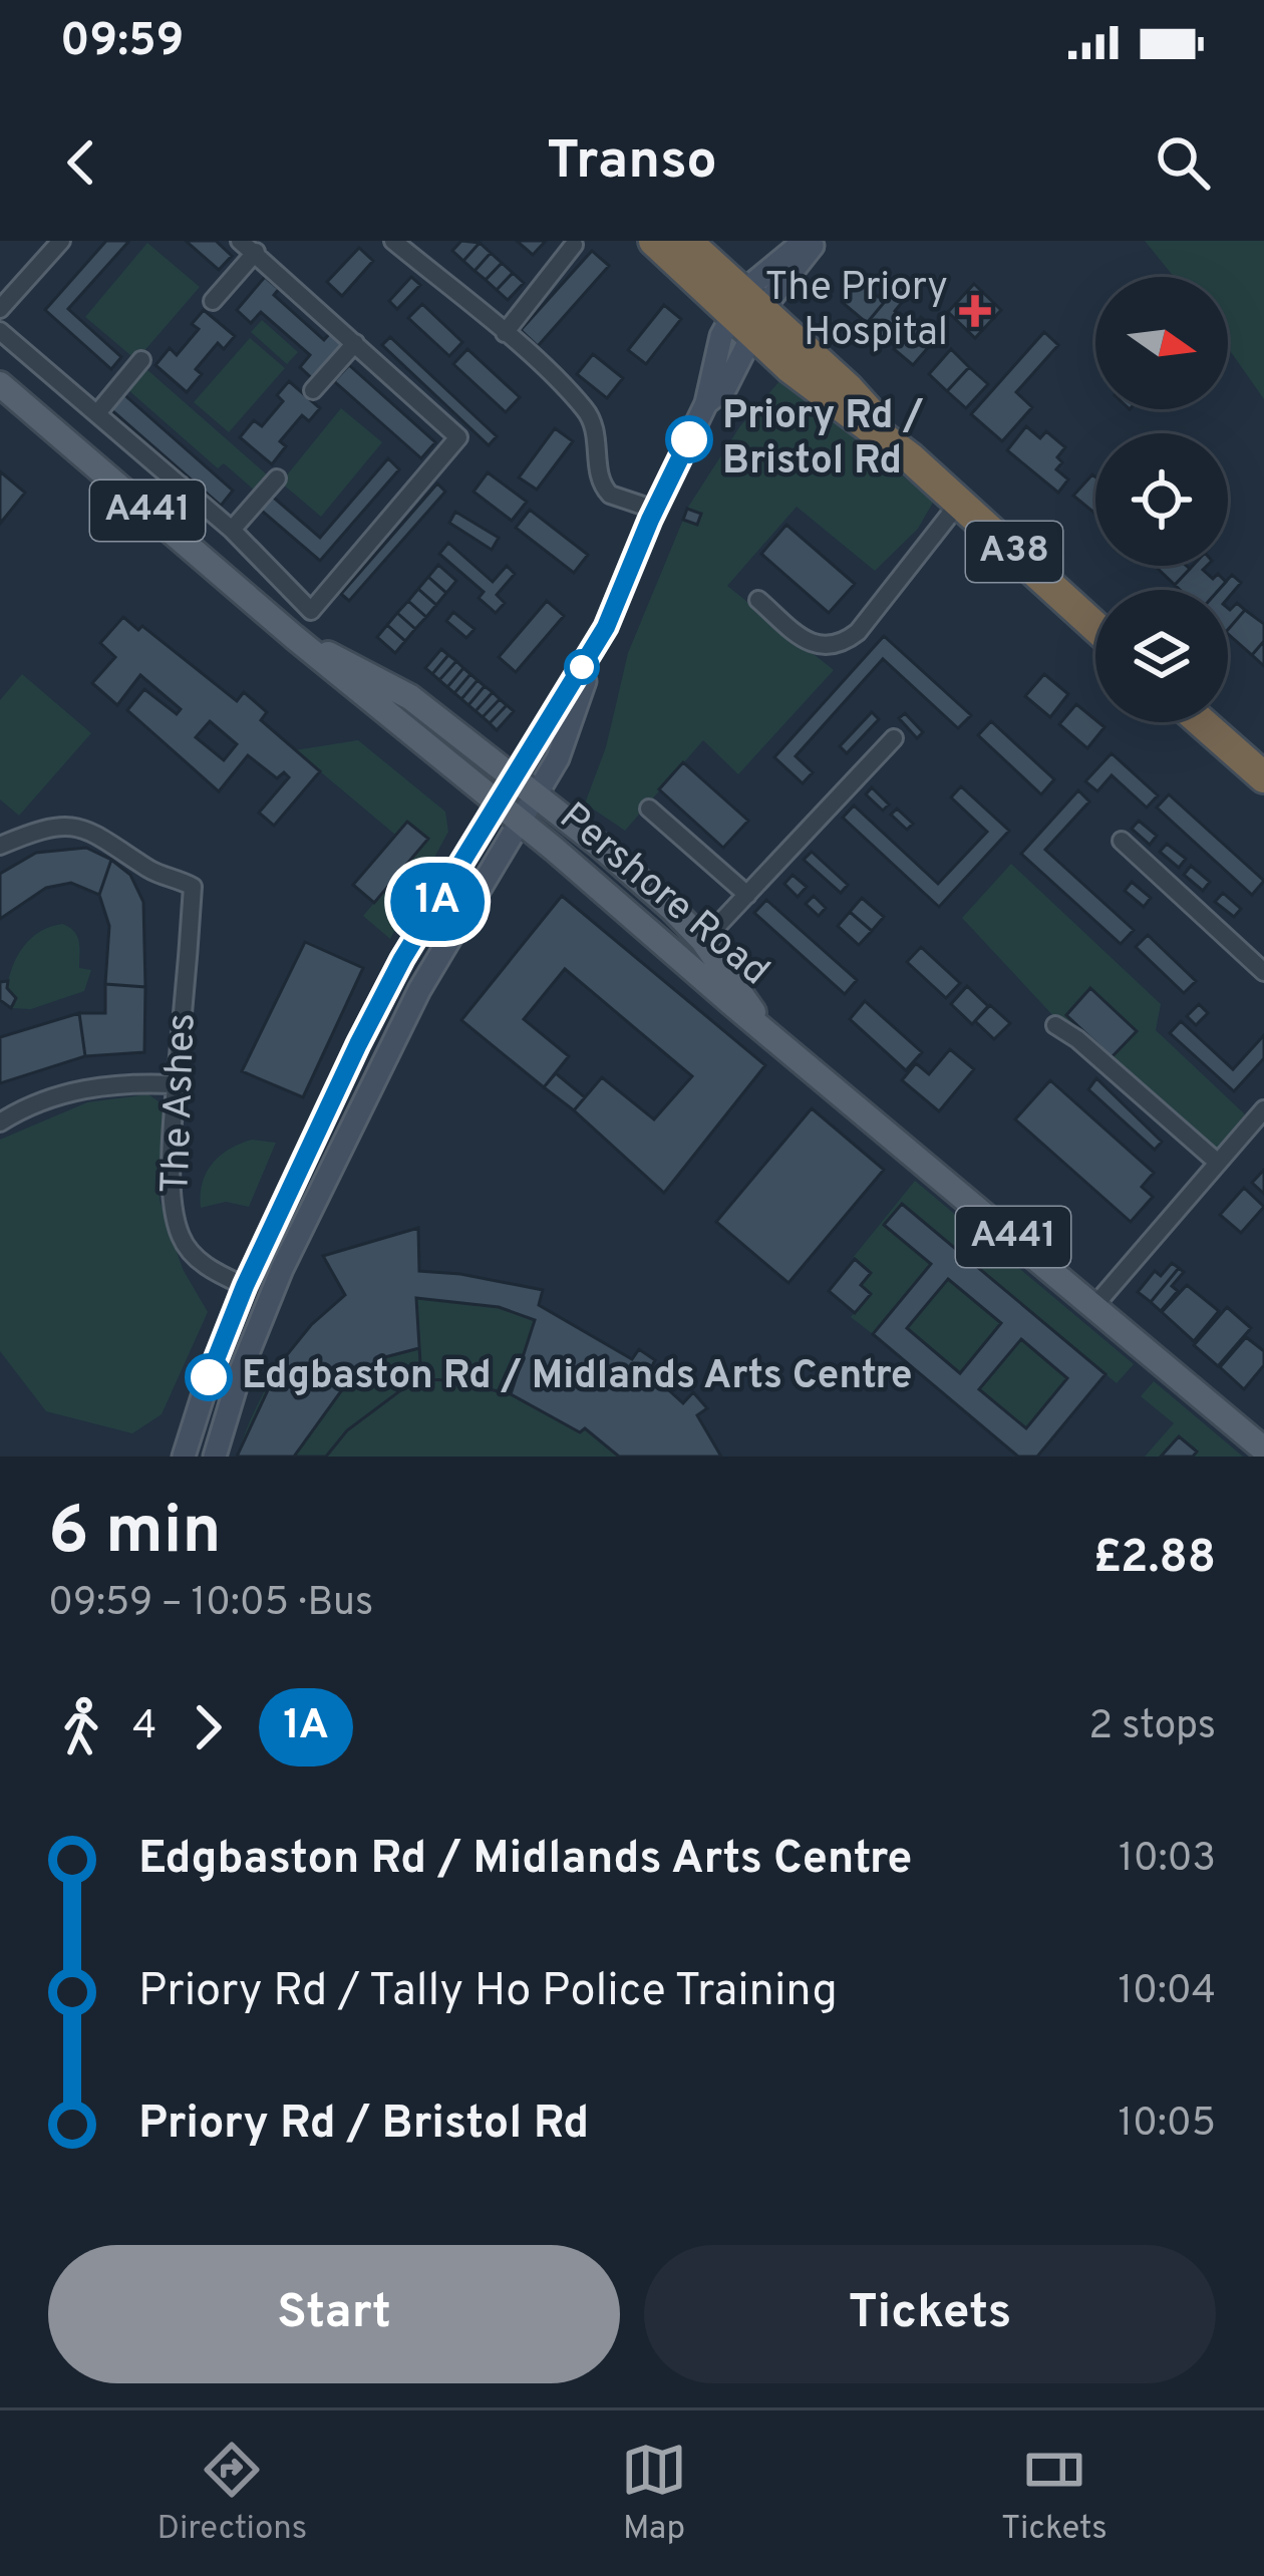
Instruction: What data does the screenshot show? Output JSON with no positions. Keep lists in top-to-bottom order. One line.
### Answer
{"streets":{"highway":["A38"],"main road":["A441","Pershore Road"],"street":["The Ashes"]},"places":{"health":["The Priory Hospital"],"other":["Priory Rd / Bristol Rd","Edgbaston Rd / Midlands Arts Centre"]},"lines":["bus line 1A"],"north":"right","page":{"status":"09:59","header":"Transo","on_map":"1A","heading":["6 min","09:59 – 10:05 · Bus","£2.88"],"legs":["4","1A","2 stops"],"list":[{"name":"Edgbaston Rd / Midlands Arts Centre","value":"10:03"},{"name":"Priory Rd / Tally Ho Police Training","value":"10:04"},{"name":"Priory Rd / Bristol Rd","value":"10:05"}],"buttons":["Start","Tickets"],"tabs":["Directions","Map","Tickets"]}}
